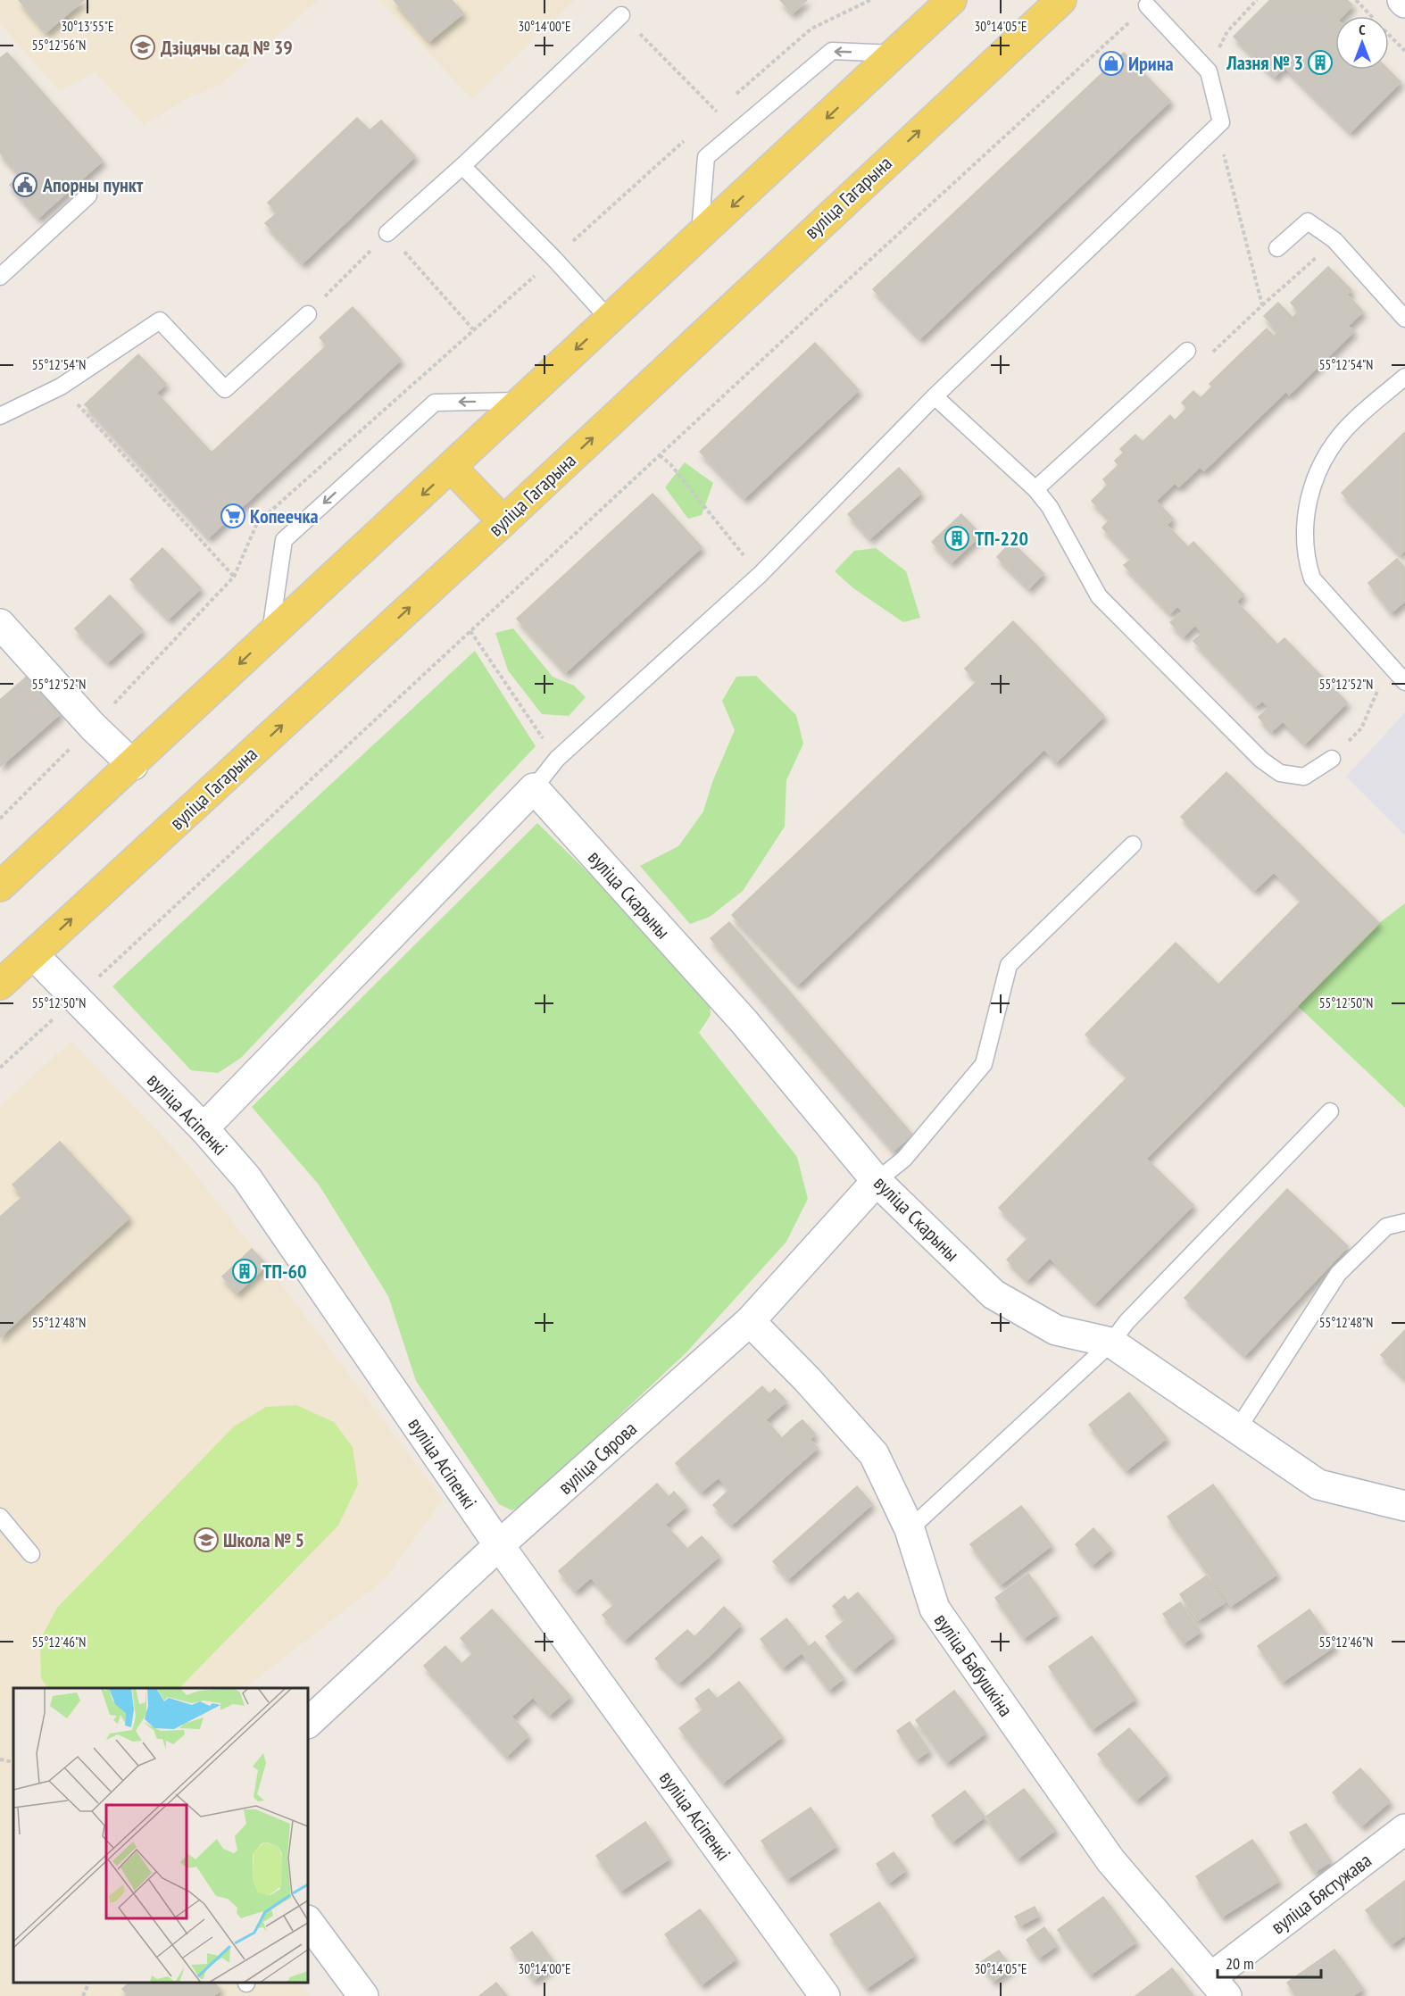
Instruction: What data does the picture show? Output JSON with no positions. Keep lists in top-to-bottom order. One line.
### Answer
{"streets":{"main road":["вуліца Гагарына"],"street":["вуліца Скарыны","вуліца Асіпенкі","вуліца Сярова","вуліца Бабушкіна","вуліца Бястужава"]},"crossings":[["вуліца Гагарына","вуліца Асіпенкі"],["вуліца Скарыны","вуліца Сярова"],["вуліца Асіпенкі","вуліца Сярова"],["вуліца Сярова","вуліца Бабушкіна"],["вуліца Бабушкіна","вуліца Бястужава"]],"places":{"school or university":["Дзіцячы сад № 39","Школа № 5"],"building":["Лазня № 3","ТП-220","ТП-60"],"shop":["Ирина"],"public building":["Апорны пункт"],"supermarket":["Копеечка"]},"scale_bar":"20 m","north":"top","coordinates":["30°13'55\"E","30°14'00\"E","30°14'05\"E","55°12'56\"N","55°12'54\"N","55°12'52\"N","55°12'50\"N","55°12'48\"N","55°12'46\"N"]}
